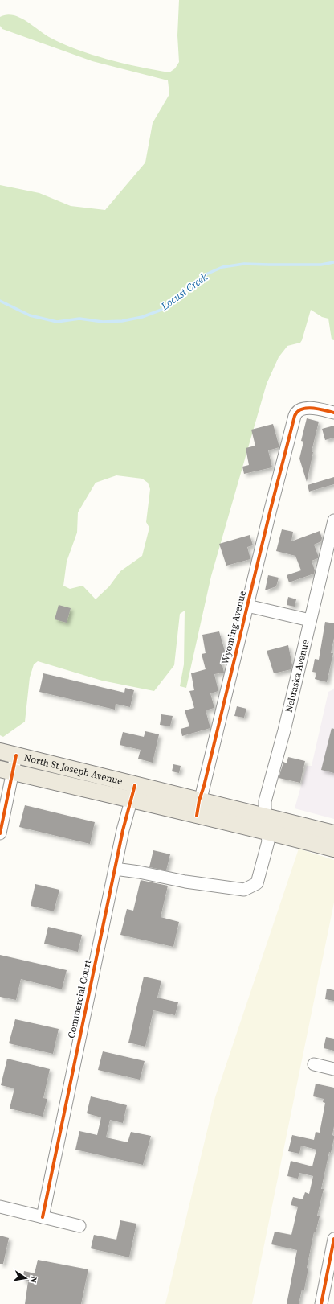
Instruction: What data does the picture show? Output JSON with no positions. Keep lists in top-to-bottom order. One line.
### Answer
{"streets":{"main road":["North St Joseph Avenue"],"street":["Wyoming Avenue","Nebraska Avenue","Commercial Court"]},"crossings":[["Wyoming Avenue","North St Joseph Avenue"],["Nebraska Avenue","North St Joseph Avenue"],["Nebraska Avenue","Commercial Court"],["North St Joseph Avenue","Commercial Court"]],"water":["Locust Creek"],"north":"right"}
